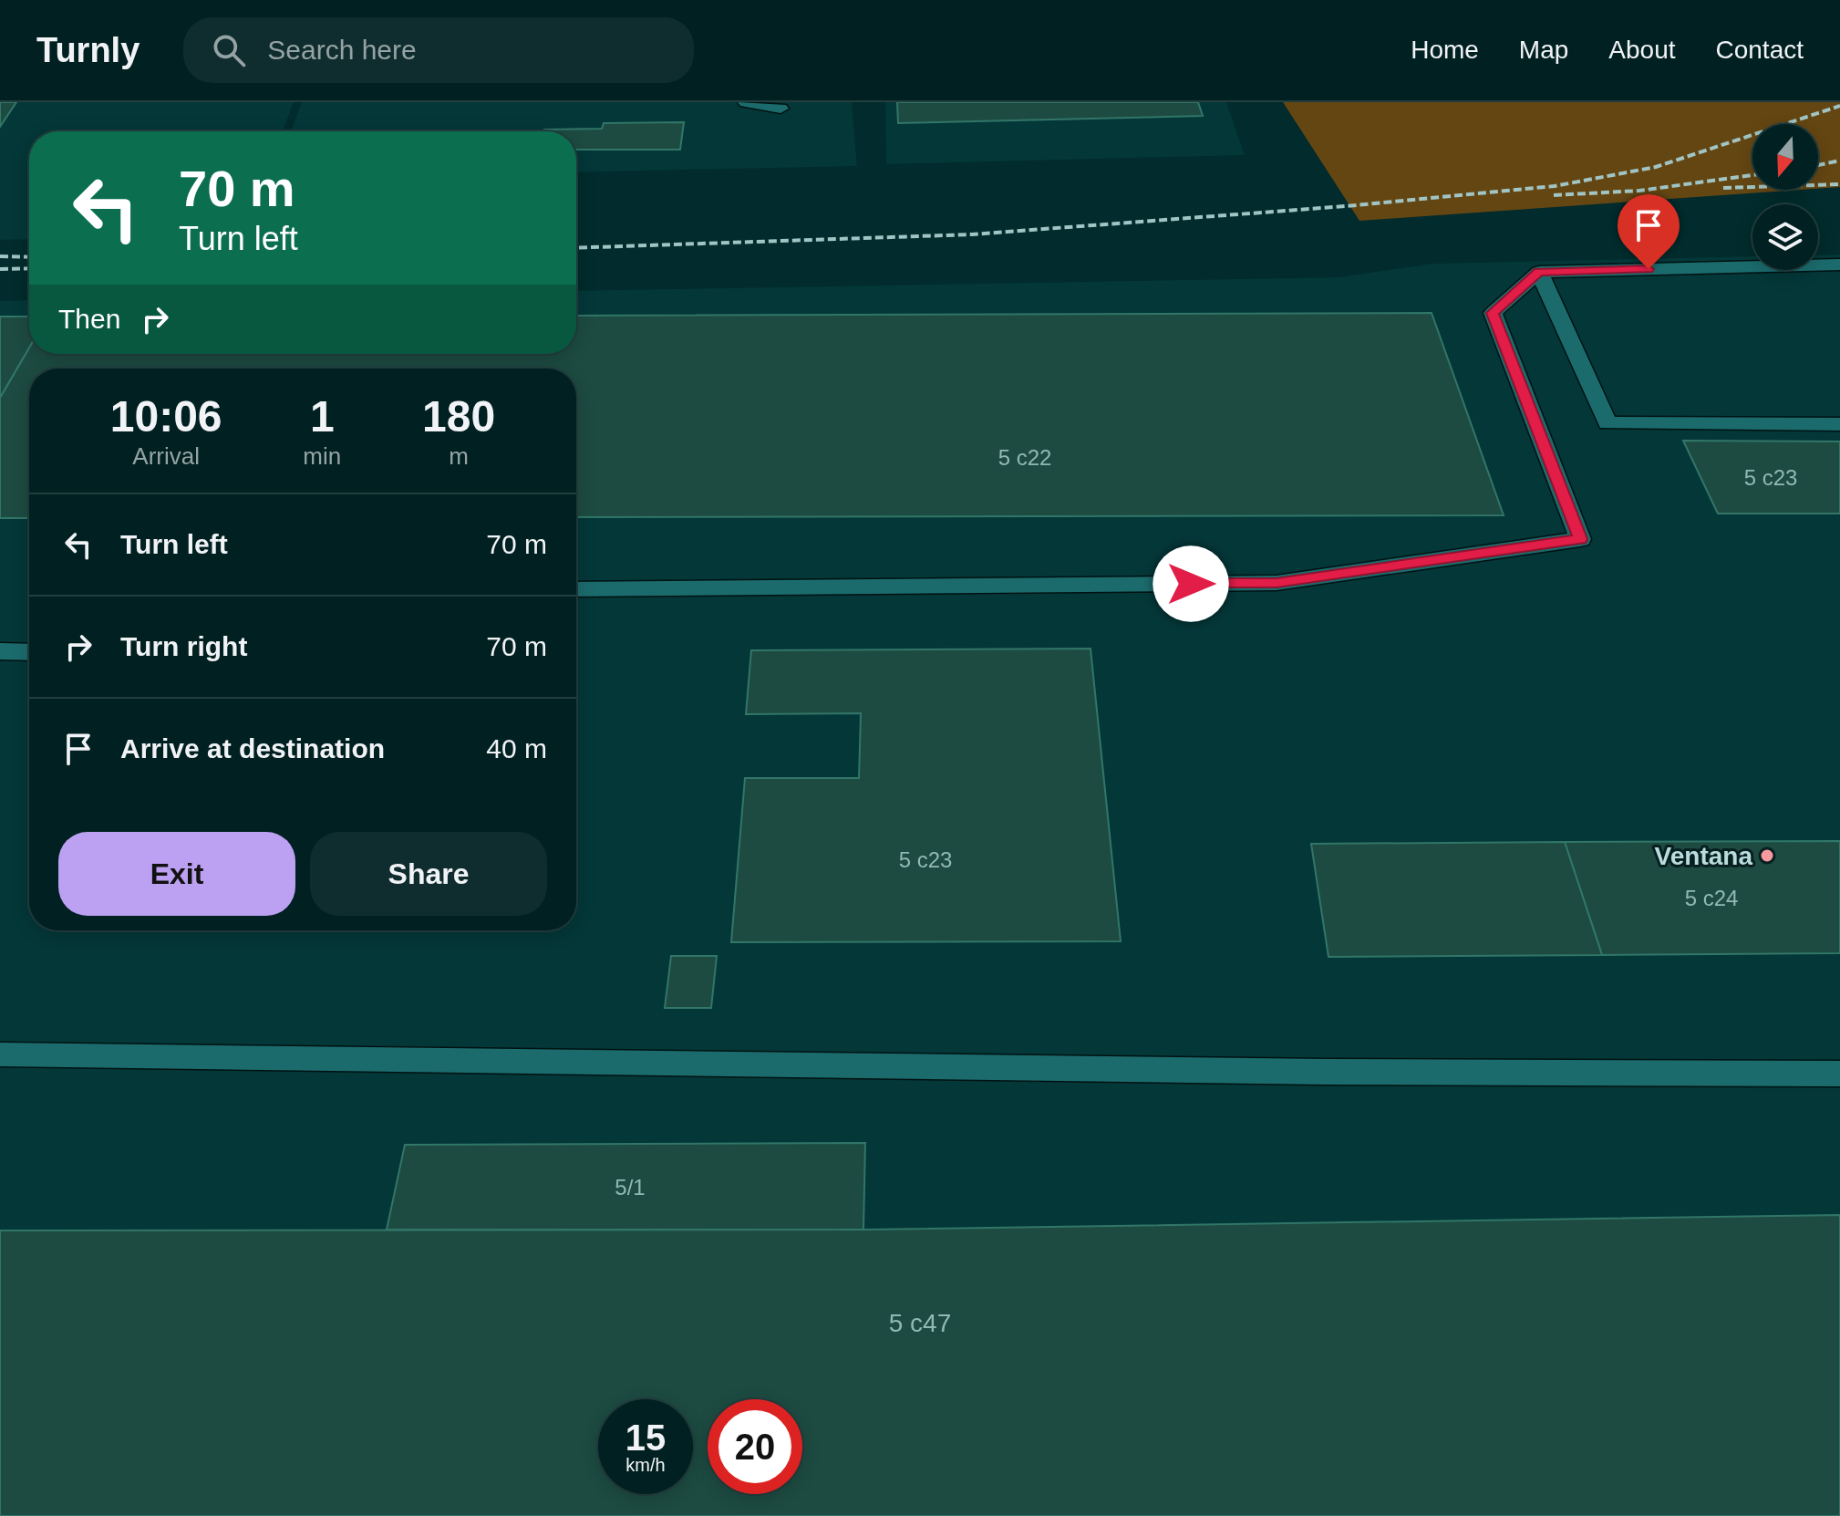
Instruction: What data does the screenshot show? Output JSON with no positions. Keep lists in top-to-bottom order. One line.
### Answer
{"places":["Ventana"],"house_numbers":["5 с22","5 с23","5 с23","5 с24","5/1","5 с47"],"north":"bottom","page":{"header":"Turnly","search":"Search here","nav":["Home","Map","About","Contact"],"turn":["70 m","Turn left"],"then":"Then","eta":["10:06","Arrival","1","min","180","m"],"list":[{"name":"Turn left","value":"70 m"},{"name":"Turn right","value":"70 m"},{"name":"Arrive at destination","value":"40 m"}],"buttons":["Exit","Share"],"speed":"15 km/h","limit":"20"}}
